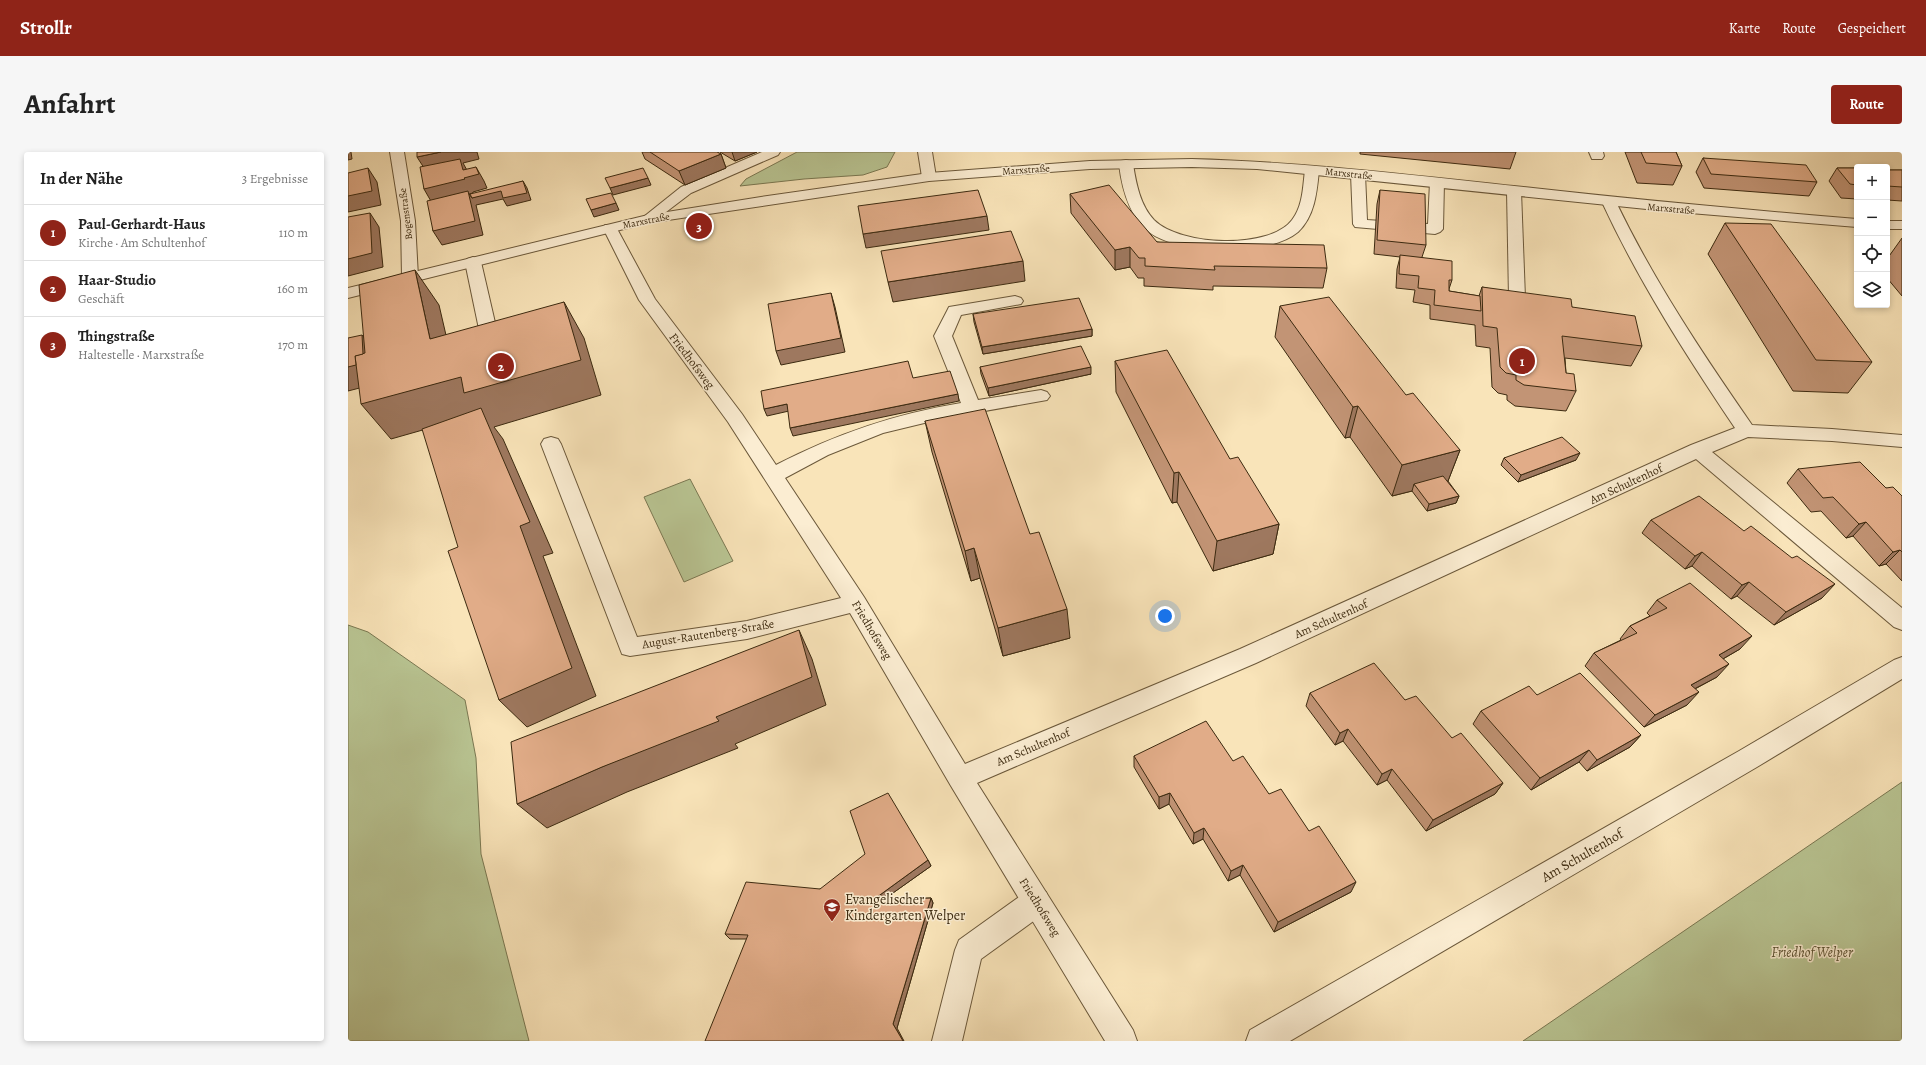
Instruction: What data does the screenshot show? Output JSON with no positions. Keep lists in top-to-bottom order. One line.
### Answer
{"streets":{"street":["Marxstraße","Bogenstraße","Friedhofsweg","Am Schultenhof","August-Rautenberg-Straße"]},"crossings":[["Marxstraße","Bogenstraße"],["Marxstraße","Friedhofsweg"],["Friedhofsweg","Am Schultenhof"],["Friedhofsweg","August-Rautenberg-Straße"]],"parks":["Friedhof Welper"],"places":{"school or university":["Evangelischer Kindergarten Welper"]},"page":{"header":"Strollr","nav":["Karte","Route","Gespeichert"],"title":"Anfahrt","buttons":"Route","heading":["In der Nähe","3 Ergebnisse"],"map_buttons":["+","−"],"list":[{"mark":"1","name":"Paul-Gerhardt-Haus","note":"Kirche · Am Schultenhof","value":"110 m"},{"mark":"2","name":"Haar-Studio","note":"Geschäft","value":"160 m"},{"mark":"3","name":"Thingstraße","note":"Haltestelle · Marxstraße","value":"170 m"}],"pins":["3","1","2"]}}
